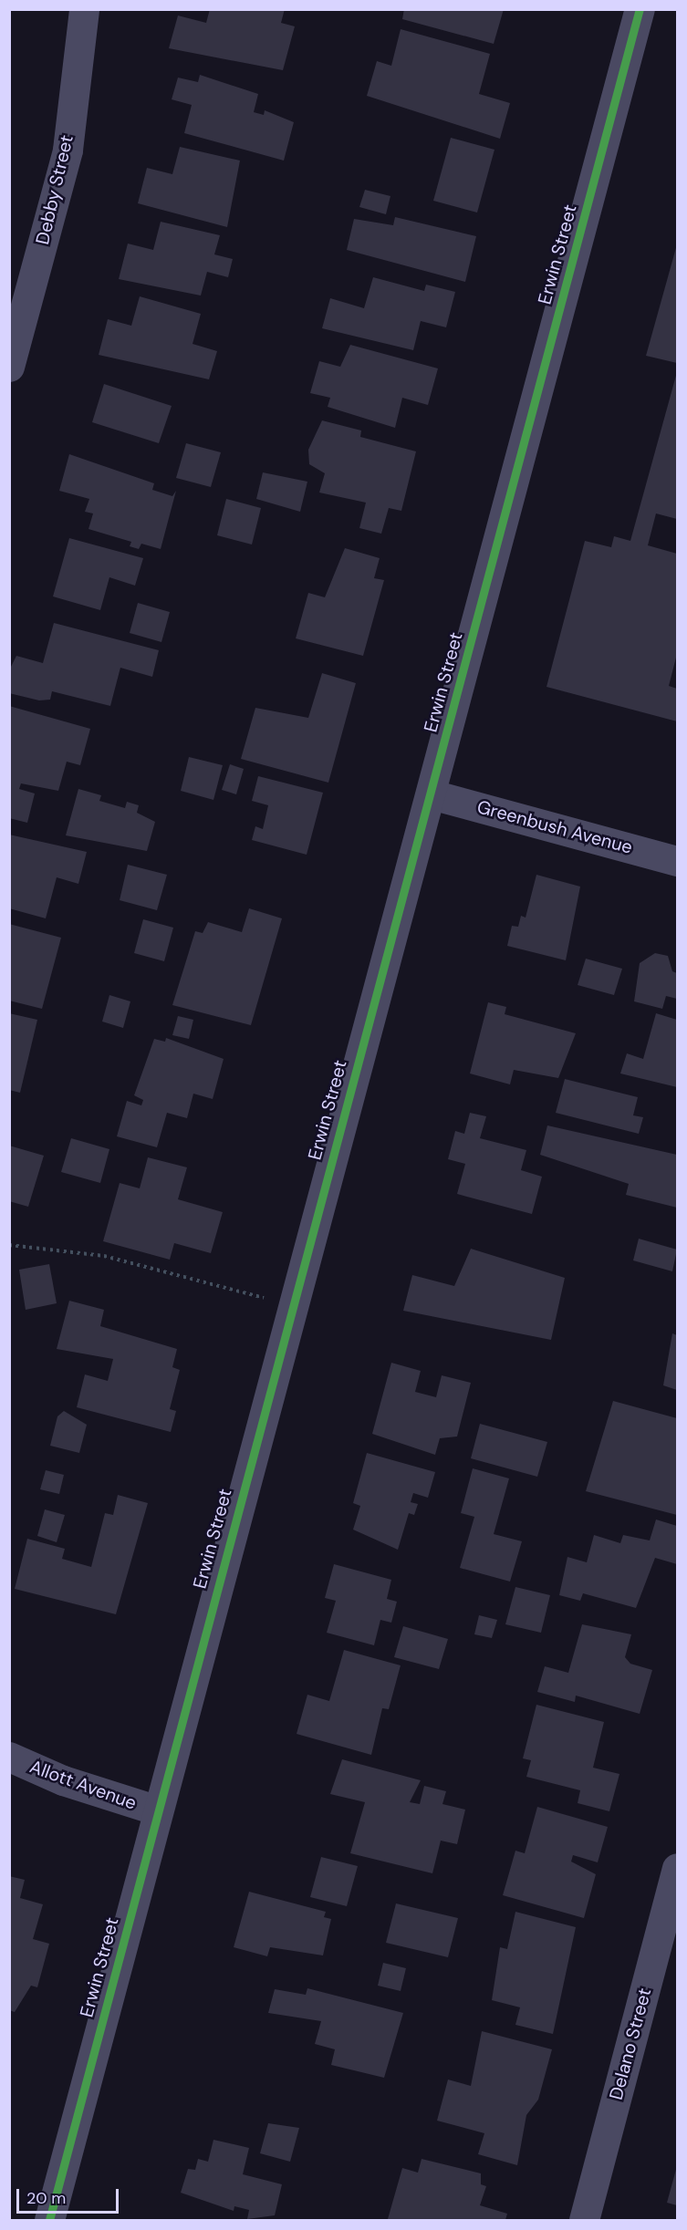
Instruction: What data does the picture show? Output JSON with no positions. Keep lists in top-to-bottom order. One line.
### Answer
{"streets":{"street":["Debby Street","Erwin Street","Greenbush Avenue","Allott Avenue","Delano Street"]},"crossings":[["Erwin Street","Greenbush Avenue"],["Erwin Street","Allott Avenue"]],"scale_bar":"20 m"}
